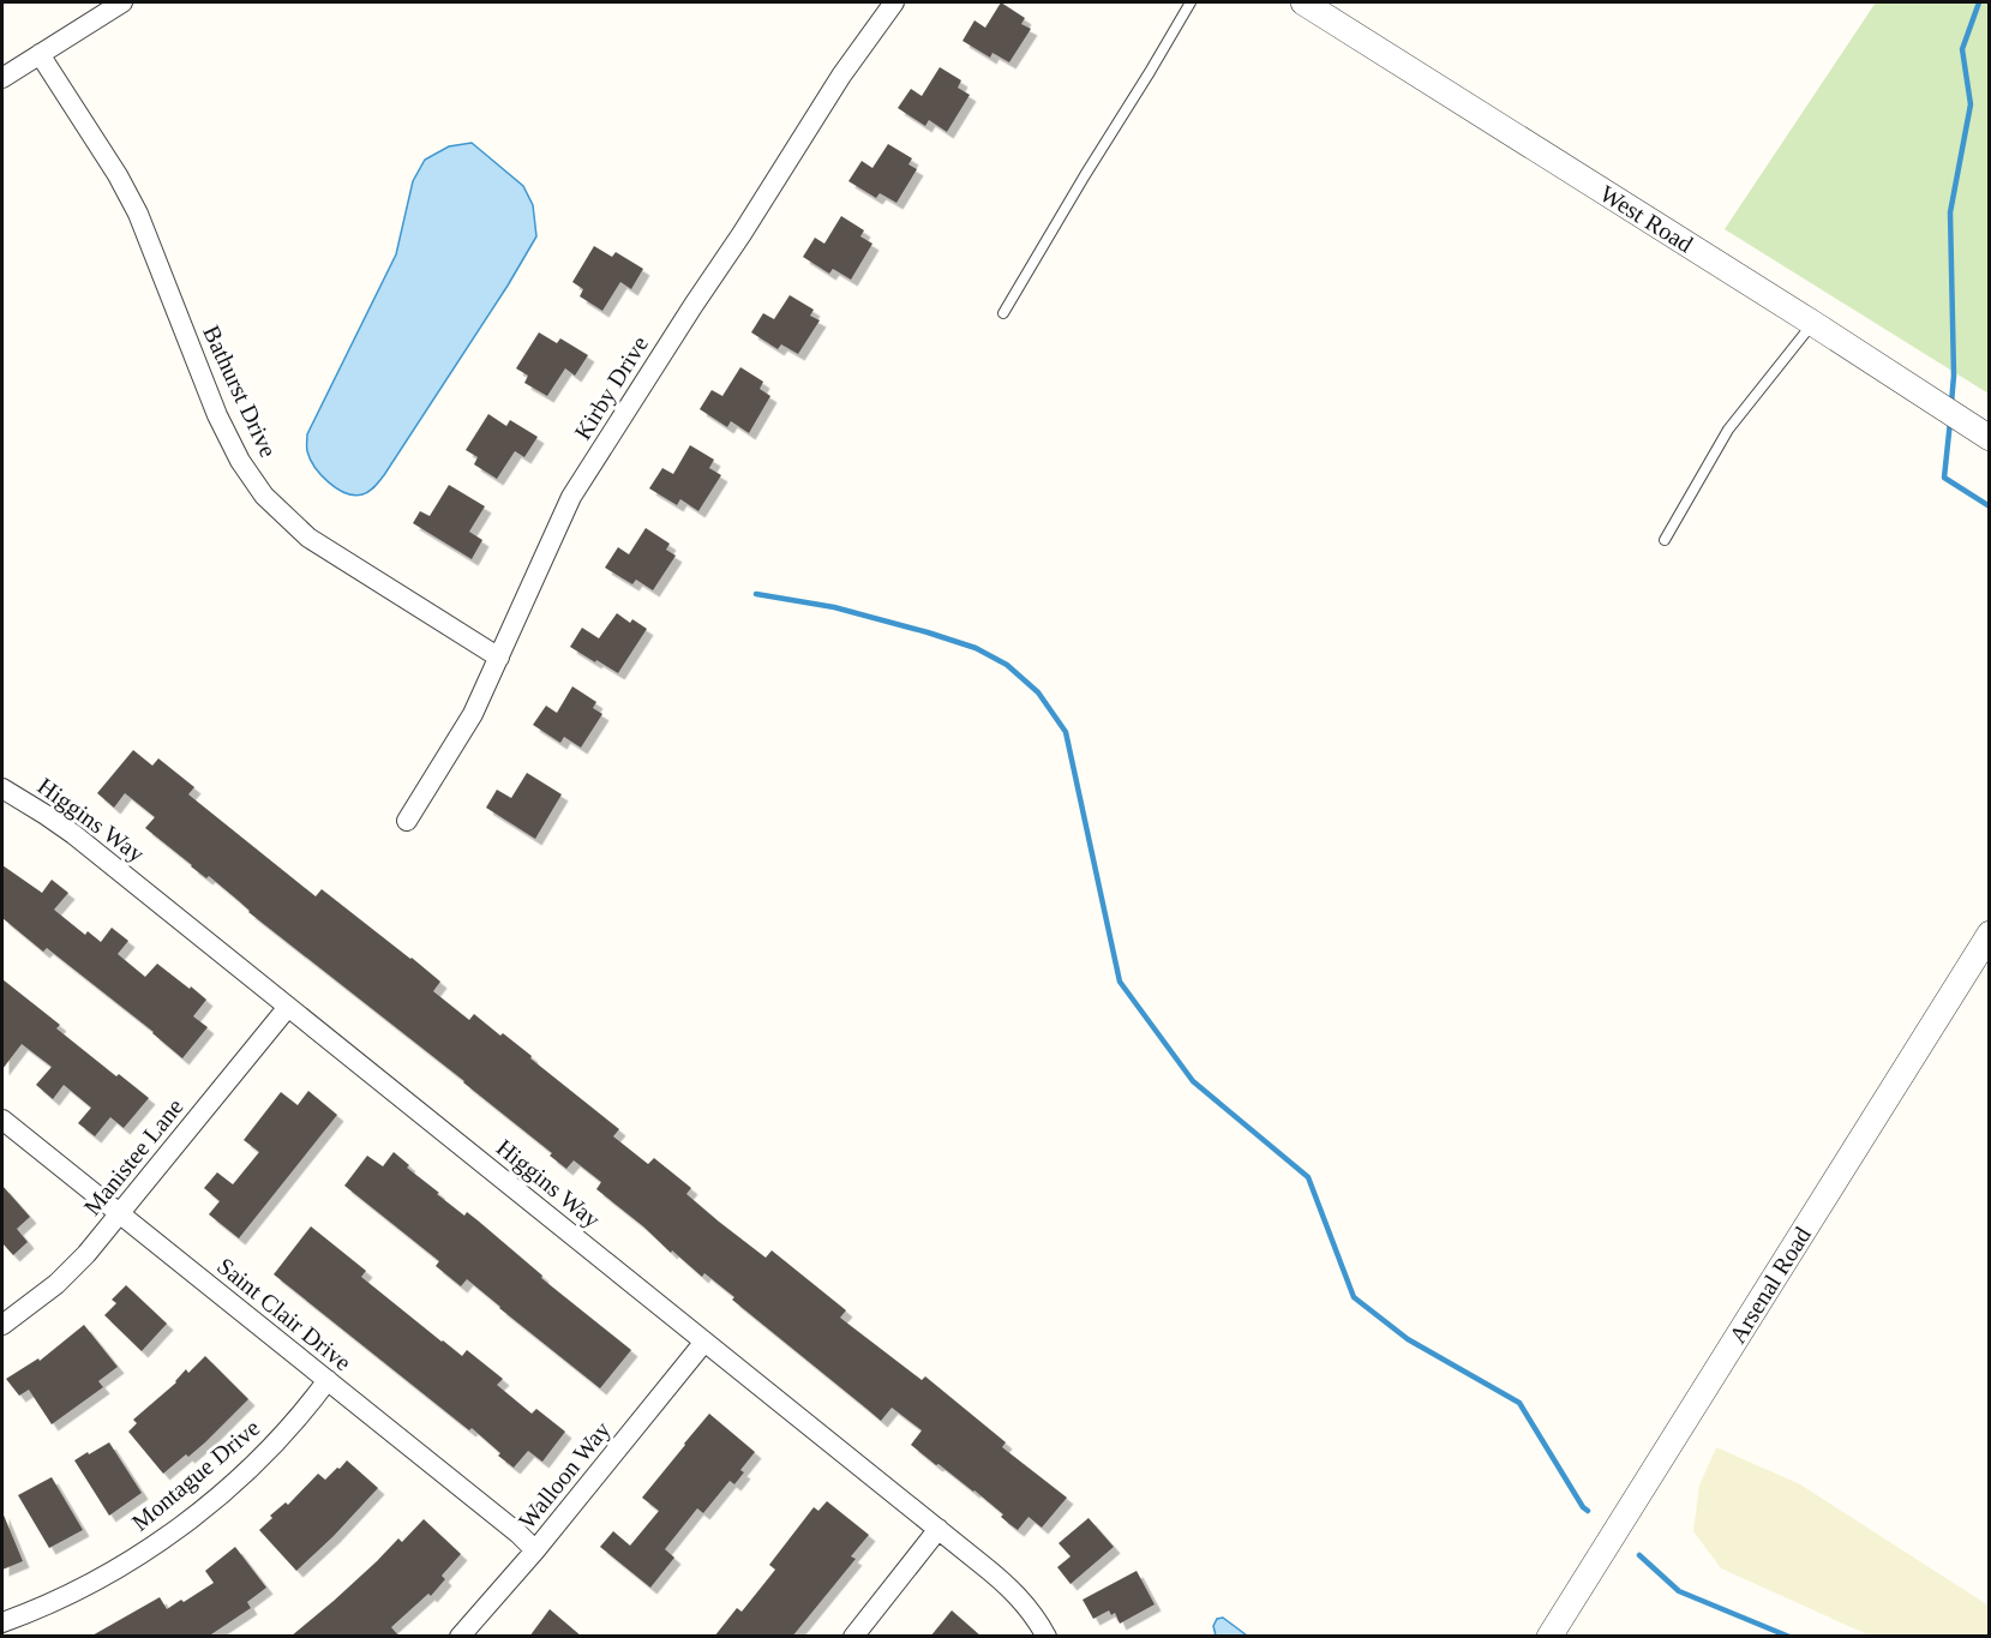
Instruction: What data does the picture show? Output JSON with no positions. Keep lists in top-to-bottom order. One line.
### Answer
{"streets":{"street":["West Road","Kirby Drive","Bathurst Drive","Higgins Way","Manistee Lane","Arsenal Road","Saint Clair Drive","Montague Drive","Walloon Way"]},"crossings":[["Kirby Drive","Bathurst Drive"],["Higgins Way","Manistee Lane"],["Higgins Way","Walloon Way"],["Manistee Lane","Saint Clair Drive"],["Saint Clair Drive","Montague Drive"],["Saint Clair Drive","Walloon Way"]]}
